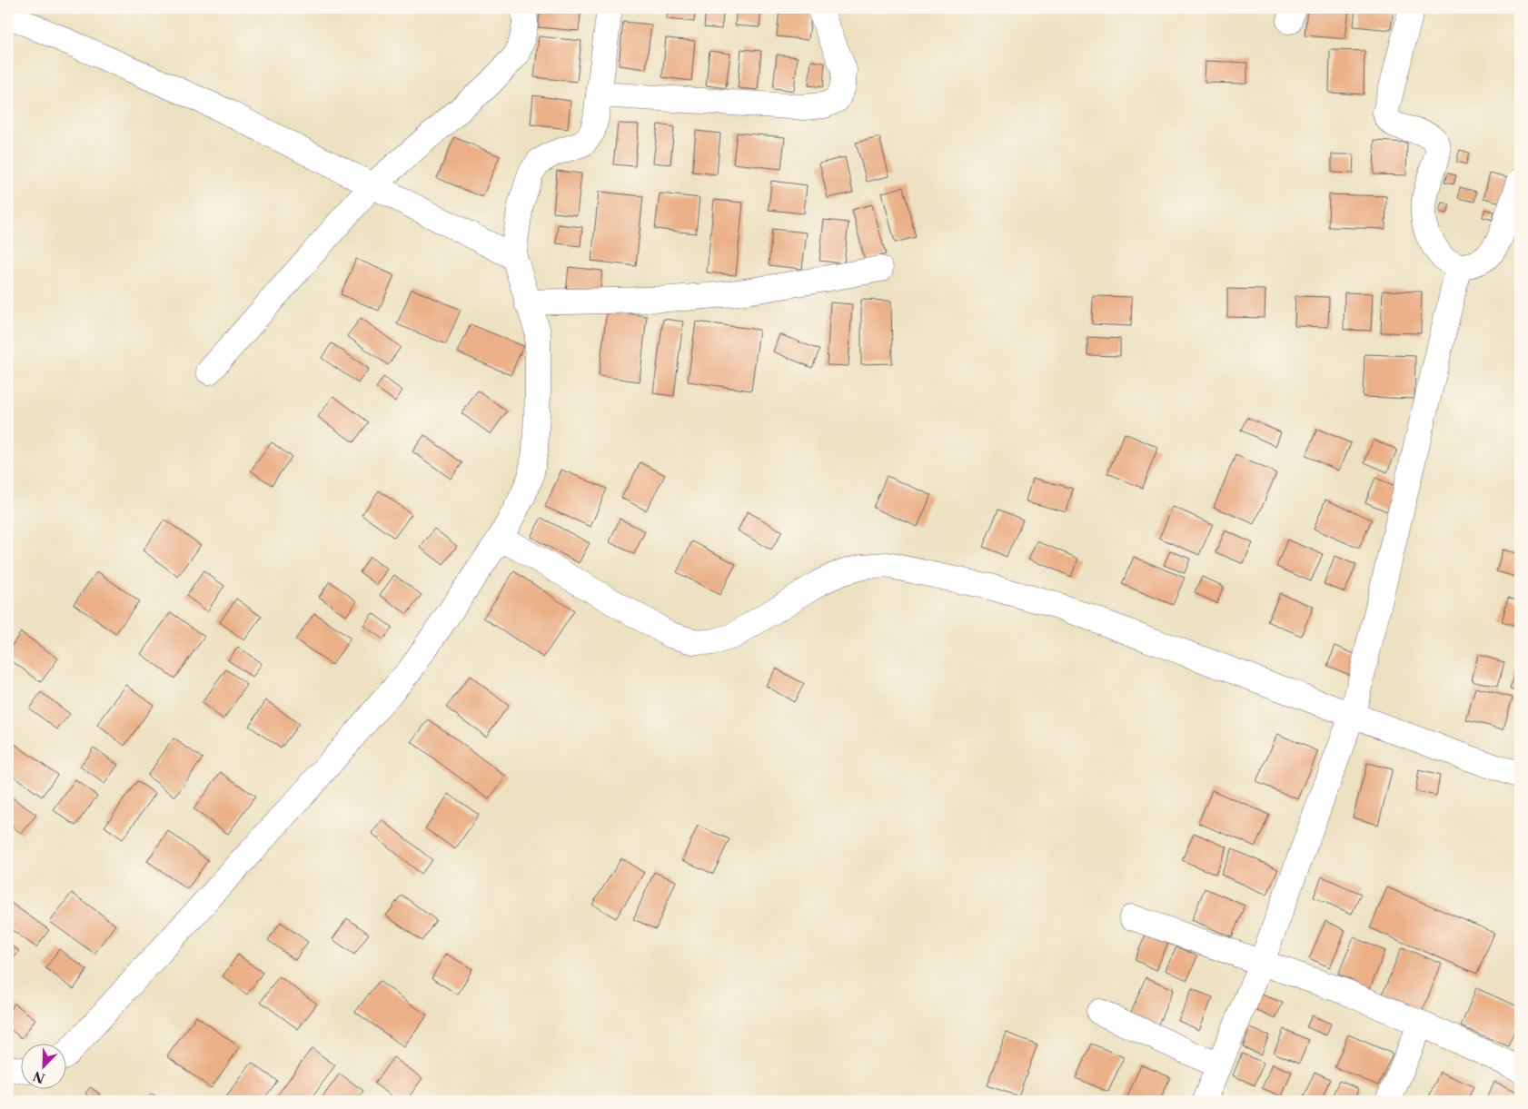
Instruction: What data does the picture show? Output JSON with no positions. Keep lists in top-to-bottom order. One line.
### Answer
{"north":"bottom left"}
